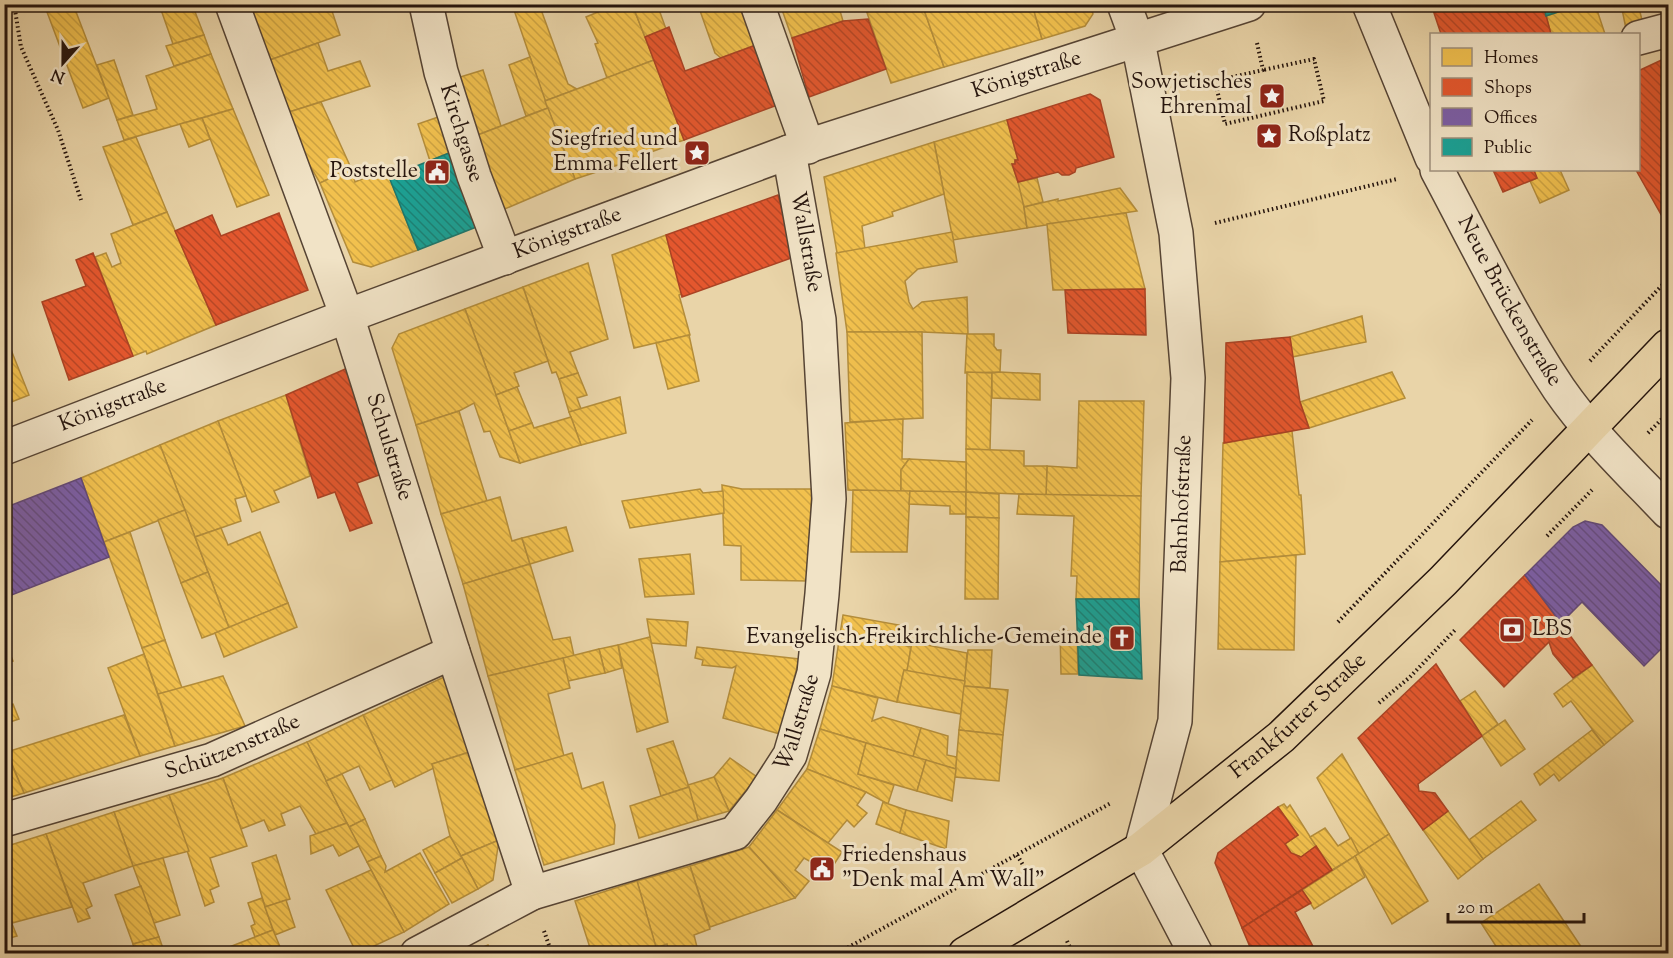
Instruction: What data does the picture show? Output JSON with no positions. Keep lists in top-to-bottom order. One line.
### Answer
{"streets":{"main road":["Frankfurter Straße"],"street":["Königstraße","Kirchgasse","Wallstraße","Neue Brückenstraße","Schulstraße","Bahnhofstraße","Schützenstraße"]},"crossings":[["Königstraße","Kirchgasse"],["Königstraße","Wallstraße"],["Königstraße","Schulstraße"],["Königstraße","Bahnhofstraße"],["Wallstraße","Schulstraße"],["Neue Brückenstraße","Frankfurter Straße"],["Schulstraße","Schützenstraße"],["Bahnhofstraße","Frankfurter Straße"]],"places":{"place":["Sowjetisches Ehrenmal","Roßplatz","Siegfried und Emma Fellert"],"public building":["Poststelle","Friedenshaus \"Denk mal Am Wall\""],"bank":["LBS"],"church":["Evangelisch-Freikirchliche-Gemeinde"]},"legend":["Homes","Shops","Offices","Public"],"scale_bar":"20 m","north":"bottom"}
